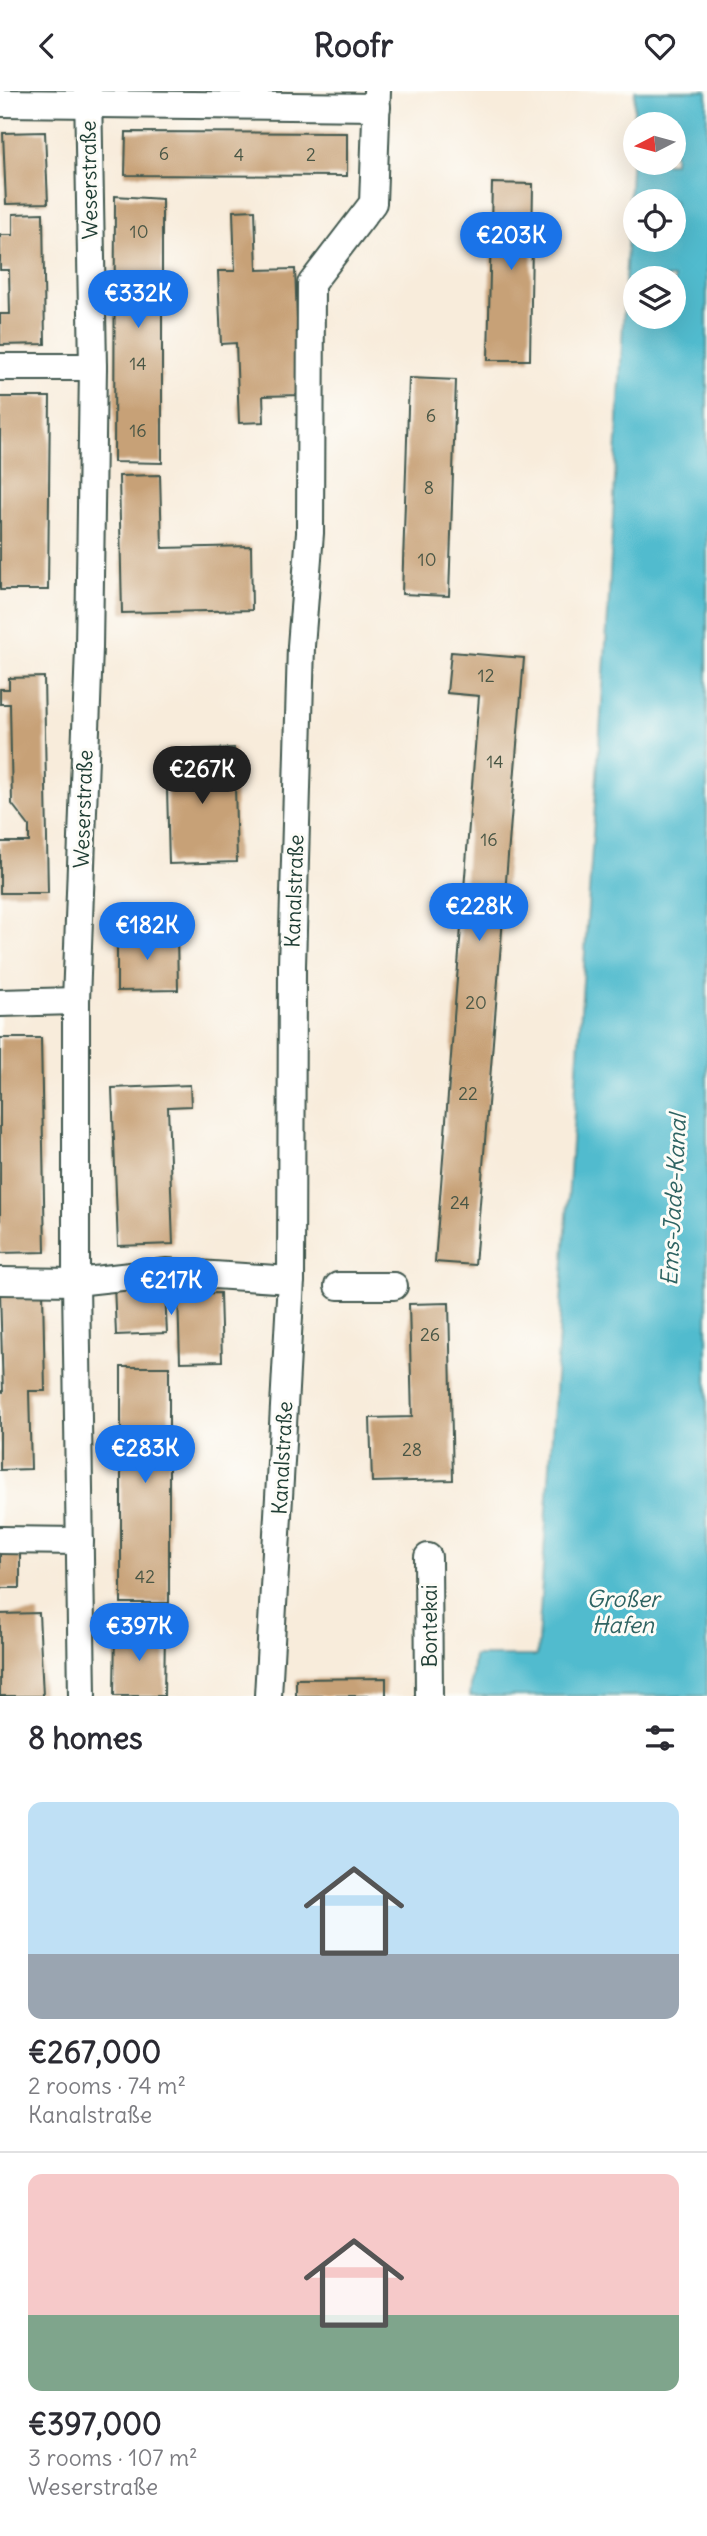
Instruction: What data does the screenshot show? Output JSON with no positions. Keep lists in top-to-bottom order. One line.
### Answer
{"streets":{"street":["Weserstraße","Kanalstraße","Bontekai"]},"water":["Ems-Jade-Kanal","Großer Hafen"],"house_numbers":["6","4","2","10","14","6","16","8","10","12","14","16","20","22","24","26","28","42"],"north":"left","page":{"header":"Roofr","price":["€203K","€332K","€267K","€228K","€182K","€217K","€283K","€397K"],"heading":"8 homes","list":[{"name":"€267,000","note":"2 rooms · 74 m² · Kanalstraße"},{"name":"€397,000","note":"3 rooms · 107 m² · Weserstraße"}]}}
